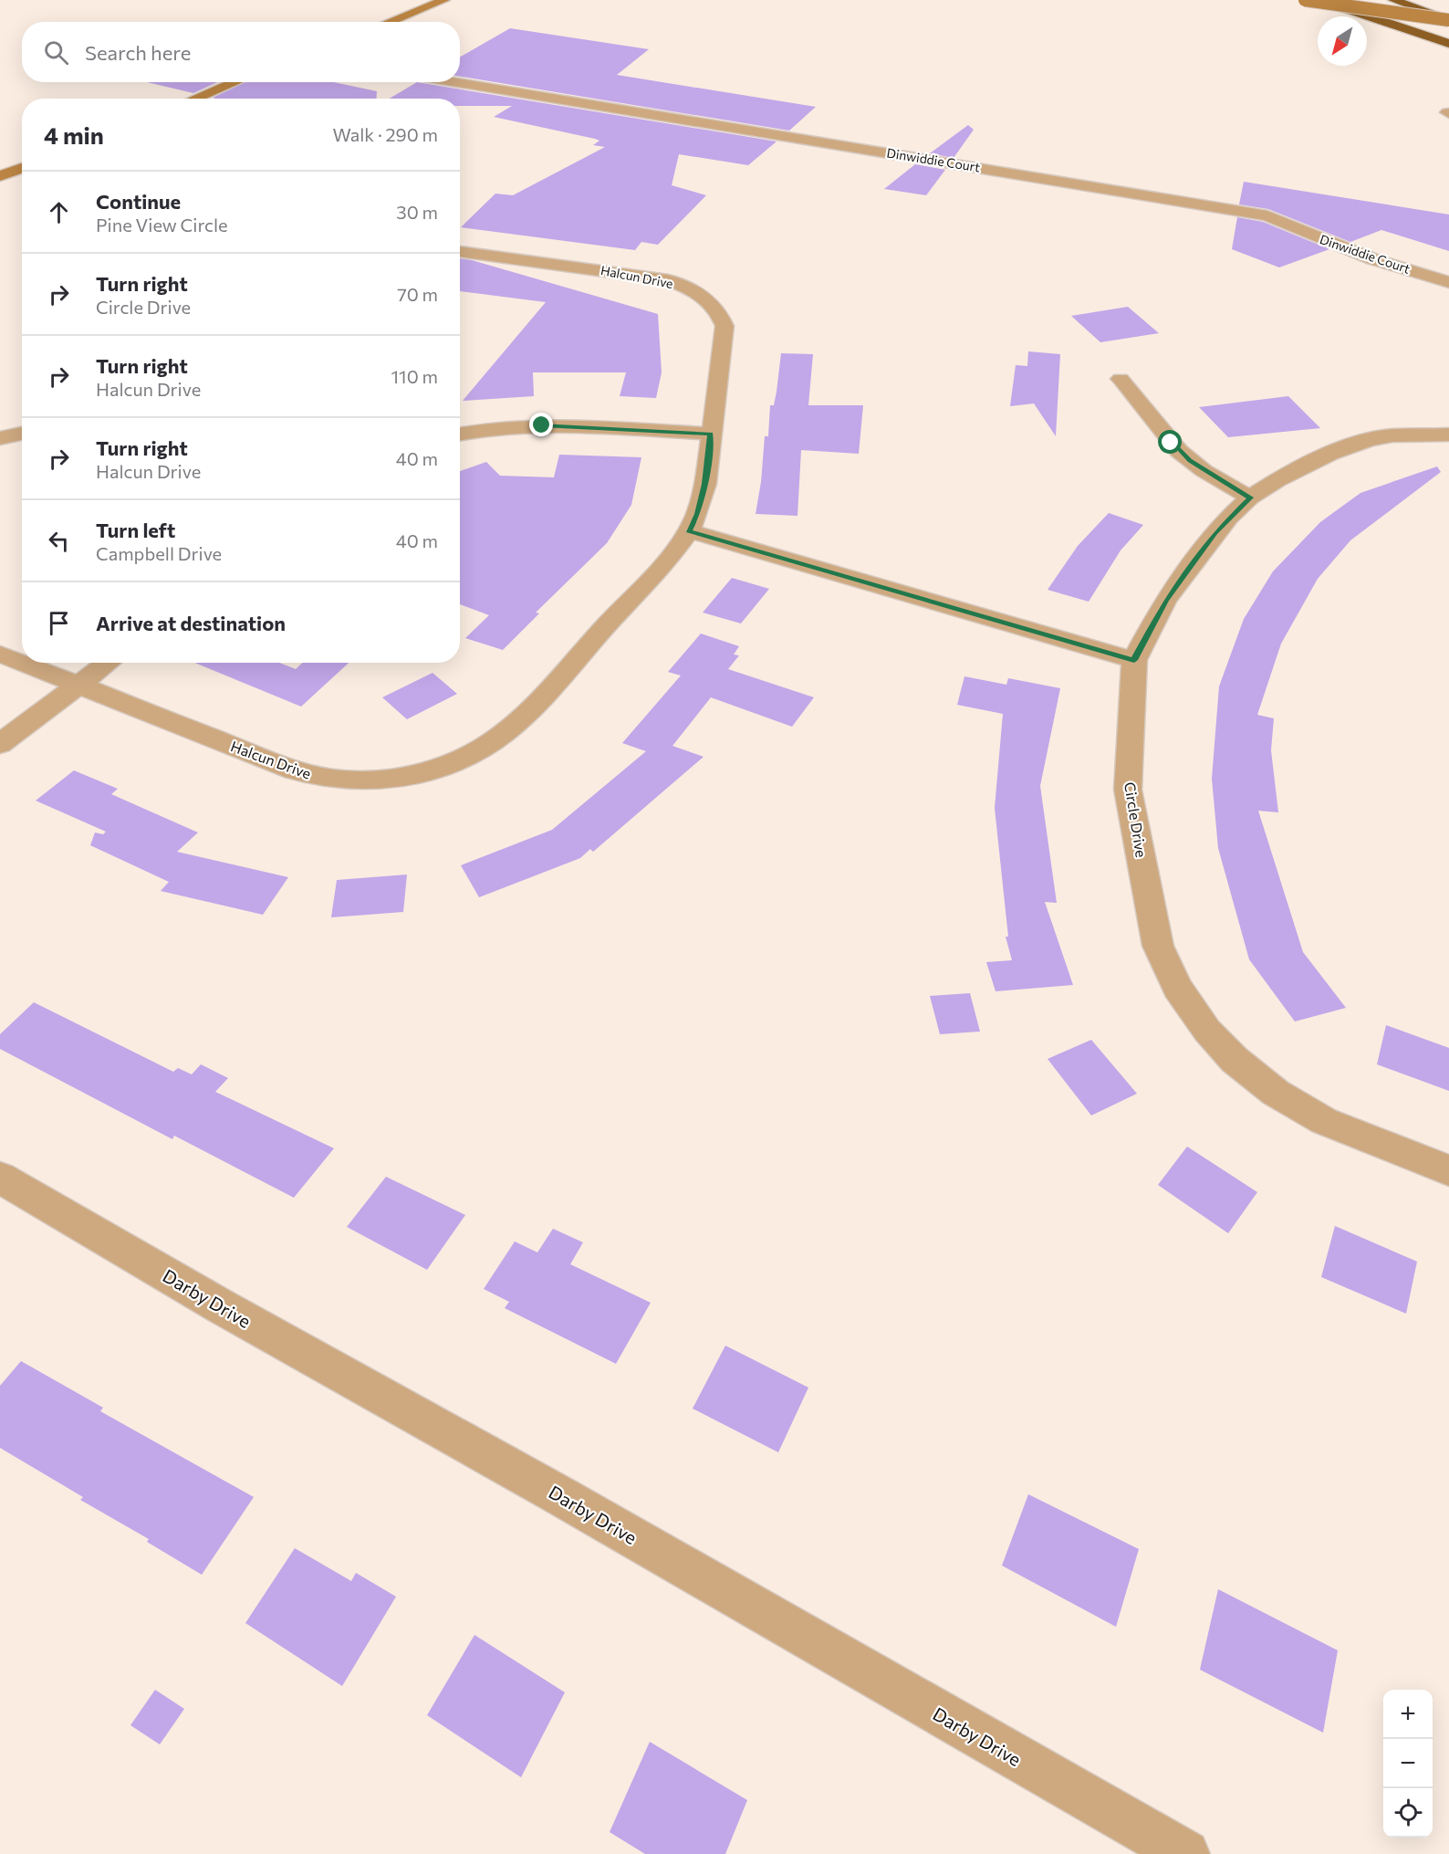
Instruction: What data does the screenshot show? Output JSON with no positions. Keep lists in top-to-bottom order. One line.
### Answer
{"streets":{"street":["Dinwiddie Court","Halcun Drive","Circle Drive","Darby Drive"]},"north":"bottom left","page":{"search":"Search here","heading":["4 min","Walk · 290 m"],"list":[["Continue","Pine View Circle","30 m"],["Turn right","Circle Drive","70 m"],["Turn right","Halcun Drive","110 m"],["Turn right","Halcun Drive","40 m"],["Turn left","Campbell Drive","40 m"],"Arrive at destination"],"map_buttons":["+","−"]}}
